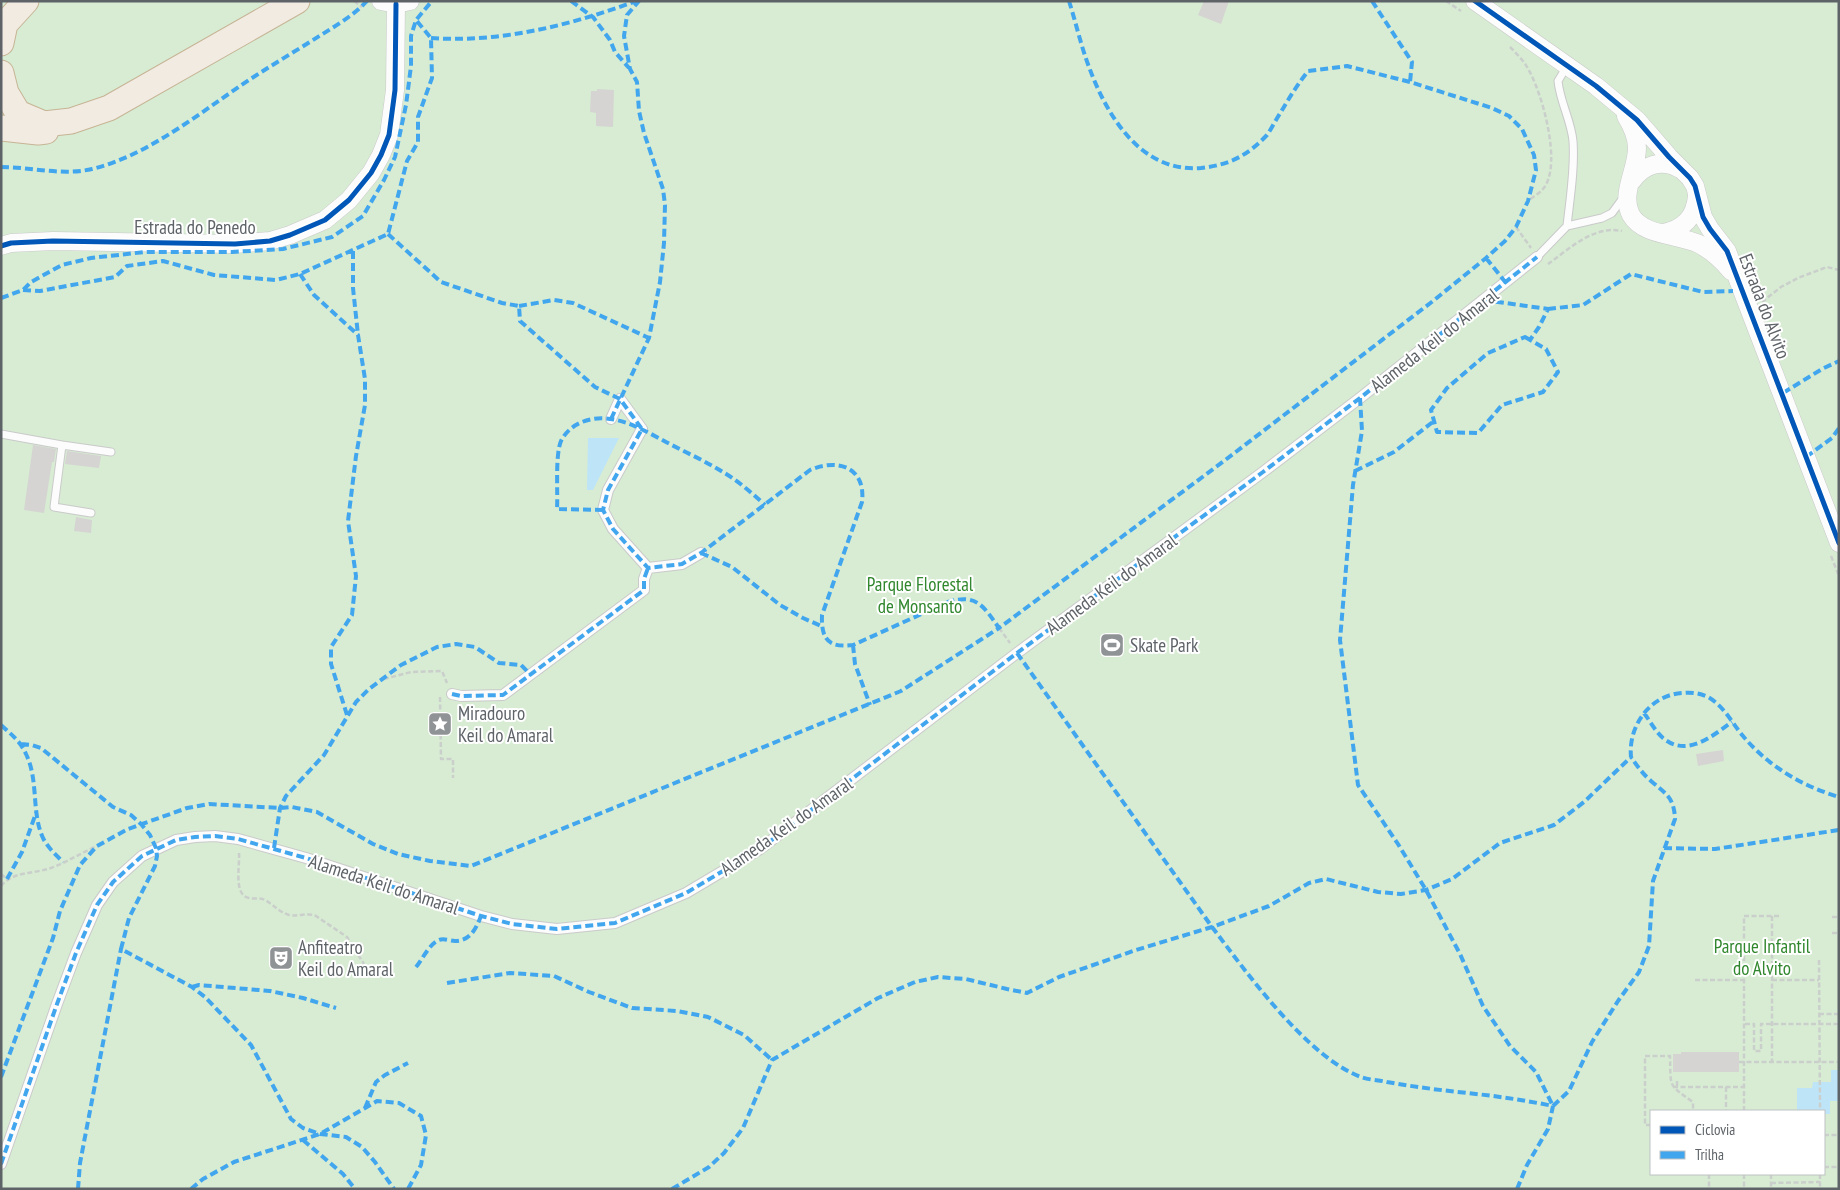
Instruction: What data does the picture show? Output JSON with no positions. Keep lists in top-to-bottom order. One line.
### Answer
{"streets":{"street":["Estrada do Penedo","Estrada do Alvito","Alameda Keil do Amaral"]},"parks":["Parque Florestal de Monsanto","Parque Infantil do Alvito"],"places":{"sports":["Skate Park"],"place":["Miradouro Keil do Amaral"],"theatre":["Anfiteatro Keil do Amaral"]},"legend":["Ciclovia","Trilha"]}
